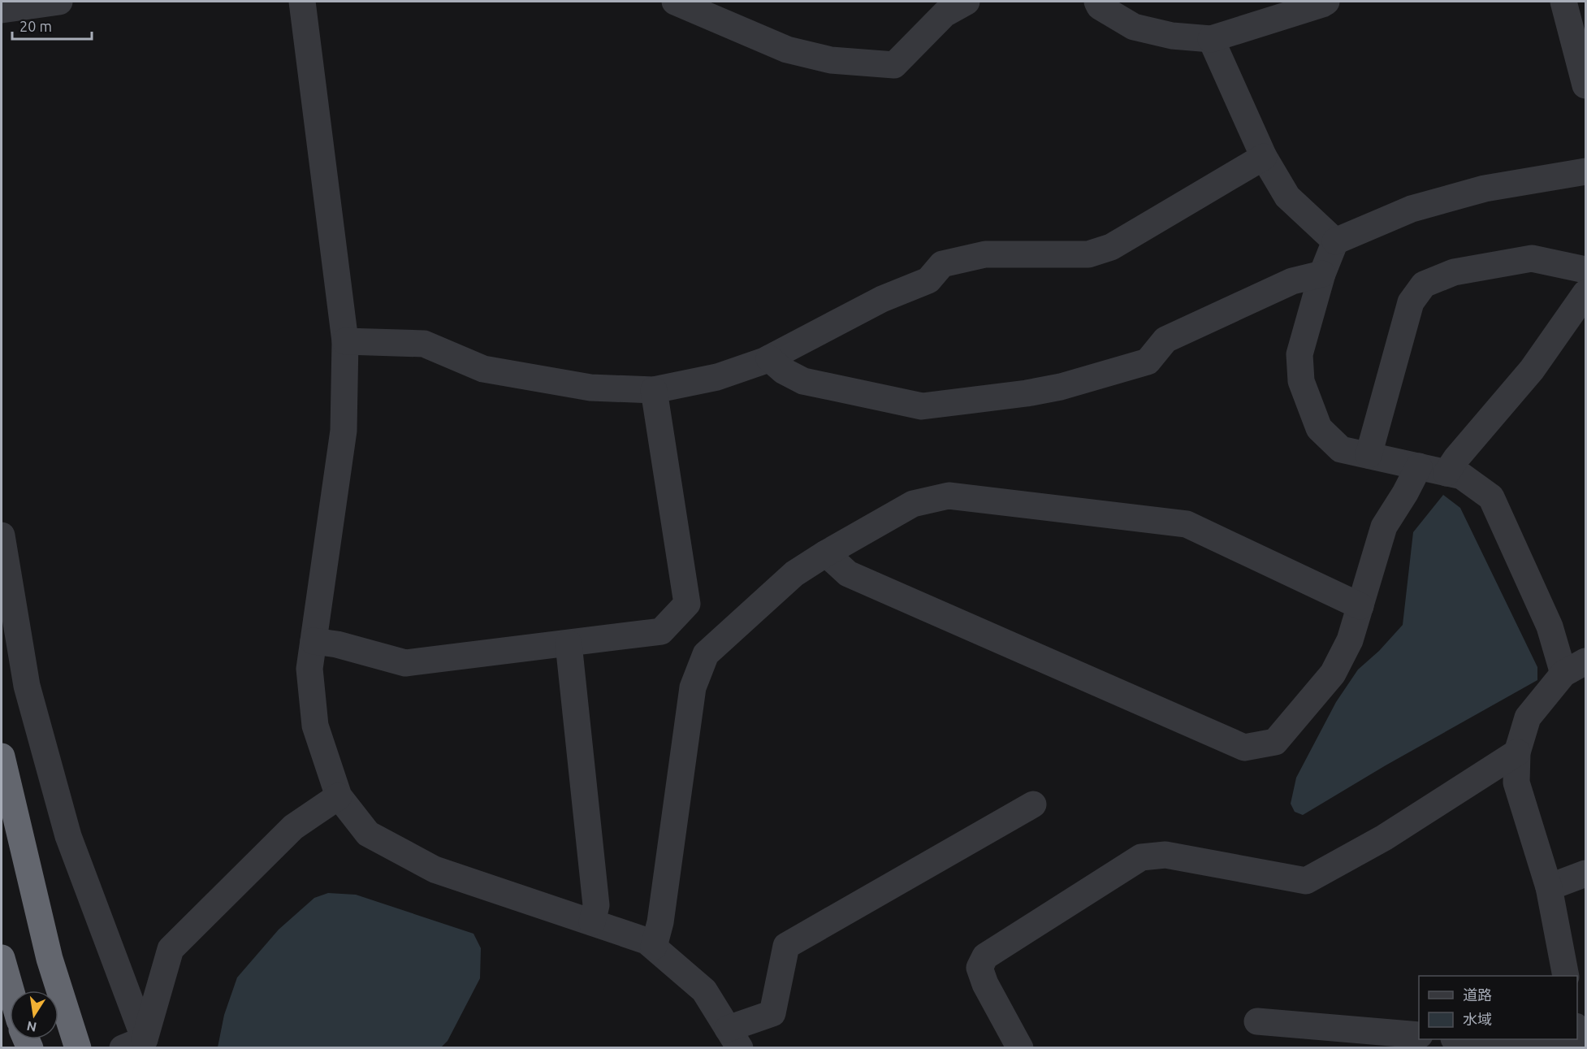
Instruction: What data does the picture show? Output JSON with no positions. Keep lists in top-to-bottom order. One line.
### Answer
{"legend":["道路","水域"],"scale_bar":"20 m","north":"bottom"}
